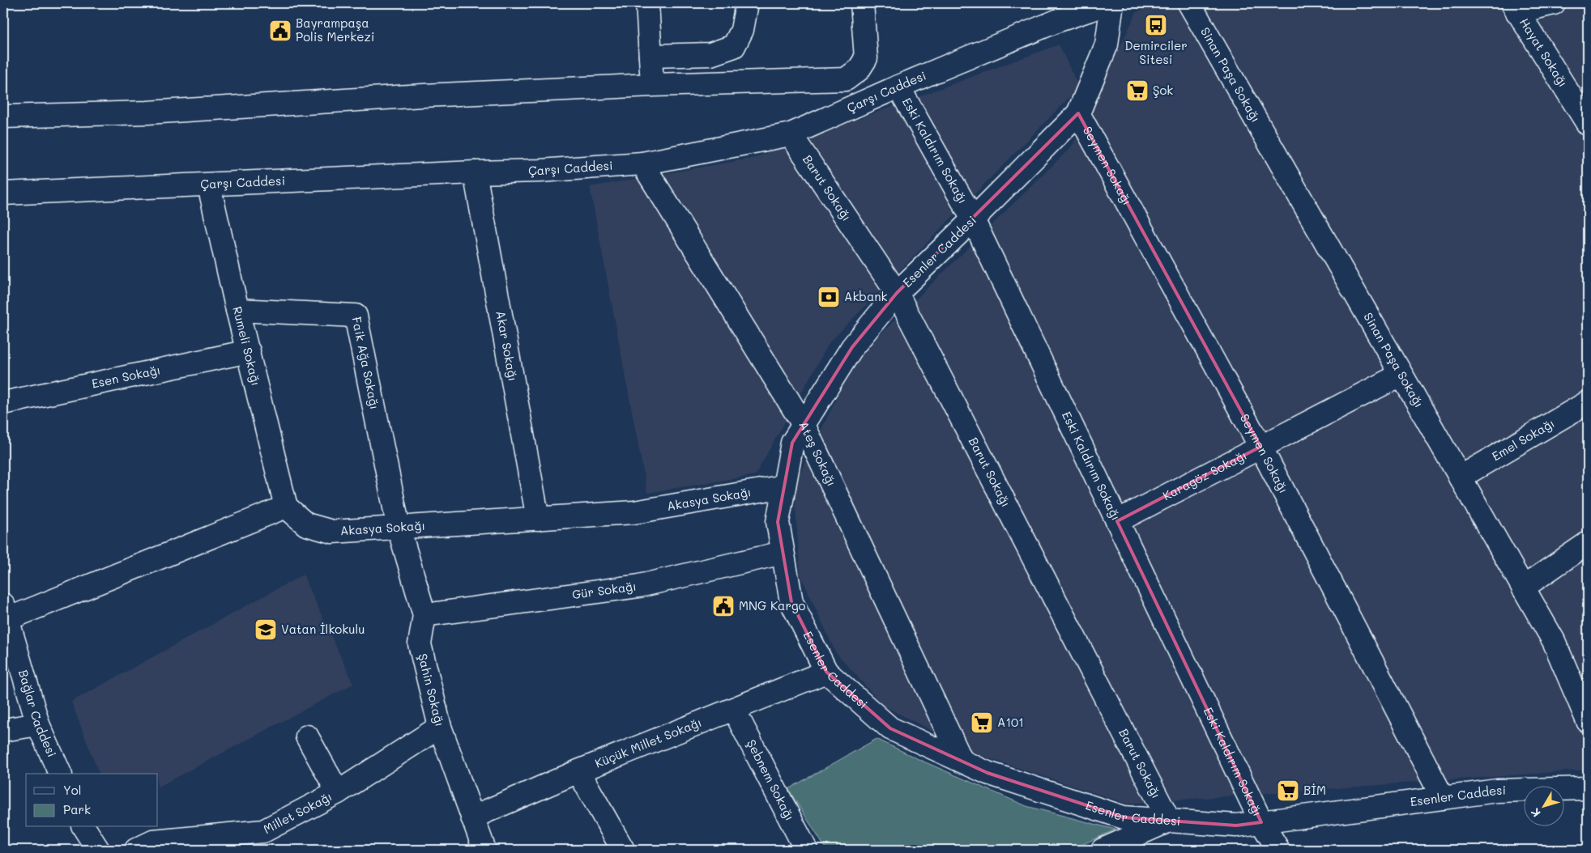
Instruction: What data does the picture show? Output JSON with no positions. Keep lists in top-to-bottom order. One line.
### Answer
{"streets":{"street":["Hayat Sokağı","Sinan Paşa Sokağı","Çarşı Caddesi","Eski Kaldırım Sokağı","Seymen Sokağı","Barut Sokağı","Esenler Caddesi","Rumeli Sokağı","Akar Sokağı","Faik Ağa Sokağı","Esen Sokağı","Emel Sokağı","Ateş Sokağı","Karagöz Sokağı","Akasya Sokağı","Gür Sokağı","Şahin Sokağı","Bağlar Caddesi","Küçük Millet Sokağı","Şebnem Sokağı","Millet Sokağı"]},"crossings":[["Sinan Paşa Sokağı","Emel Sokağı"],["Sinan Paşa Sokağı","Karagöz Sokağı"],["Çarşı Caddesi","Eski Kaldırım Sokağı"],["Çarşı Caddesi","Barut Sokağı"],["Çarşı Caddesi","Rumeli Sokağı"],["Çarşı Caddesi","Akar Sokağı"],["Çarşı Caddesi","Ateş Sokağı"],["Eski Kaldırım Sokağı","Esenler Caddesi"],["Eski Kaldırım Sokağı","Karagöz Sokağı"],["Seymen Sokağı","Esenler Caddesi"],["Seymen Sokağı","Karagöz Sokağı"],["Barut Sokağı","Esenler Caddesi"],["Esenler Caddesi","Ateş Sokağı"],["Esenler Caddesi","Akasya Sokağı"],["Esenler Caddesi","Gür Sokağı"],["Esenler Caddesi","Küçük Millet Sokağı"],["Rumeli Sokağı","Faik Ağa Sokağı"],["Rumeli Sokağı","Esen Sokağı"],["Rumeli Sokağı","Akasya Sokağı"],["Akar Sokağı","Akasya Sokağı"],["Faik Ağa Sokağı","Akasya Sokağı"],["Faik Ağa Sokağı","Şahin Sokağı"],["Akasya Sokağı","Şahin Sokağı"],["Gür Sokağı","Şahin Sokağı"],["Şahin Sokağı","Küçük Millet Sokağı"],["Şahin Sokağı","Millet Sokağı"],["Küçük Millet Sokağı","Şebnem Sokağı"]],"places":{"bus stop":["Demirciler Sitesi"],"public building":["Bayrampaşa Polis Merkezi","MNG Kargo"],"supermarket":["Şok","A101","BİM"],"bank":["Akbank"],"school or university":["Vatan İlkokulu"]},"legend":["Yol","Park"],"north":"bottom left"}
